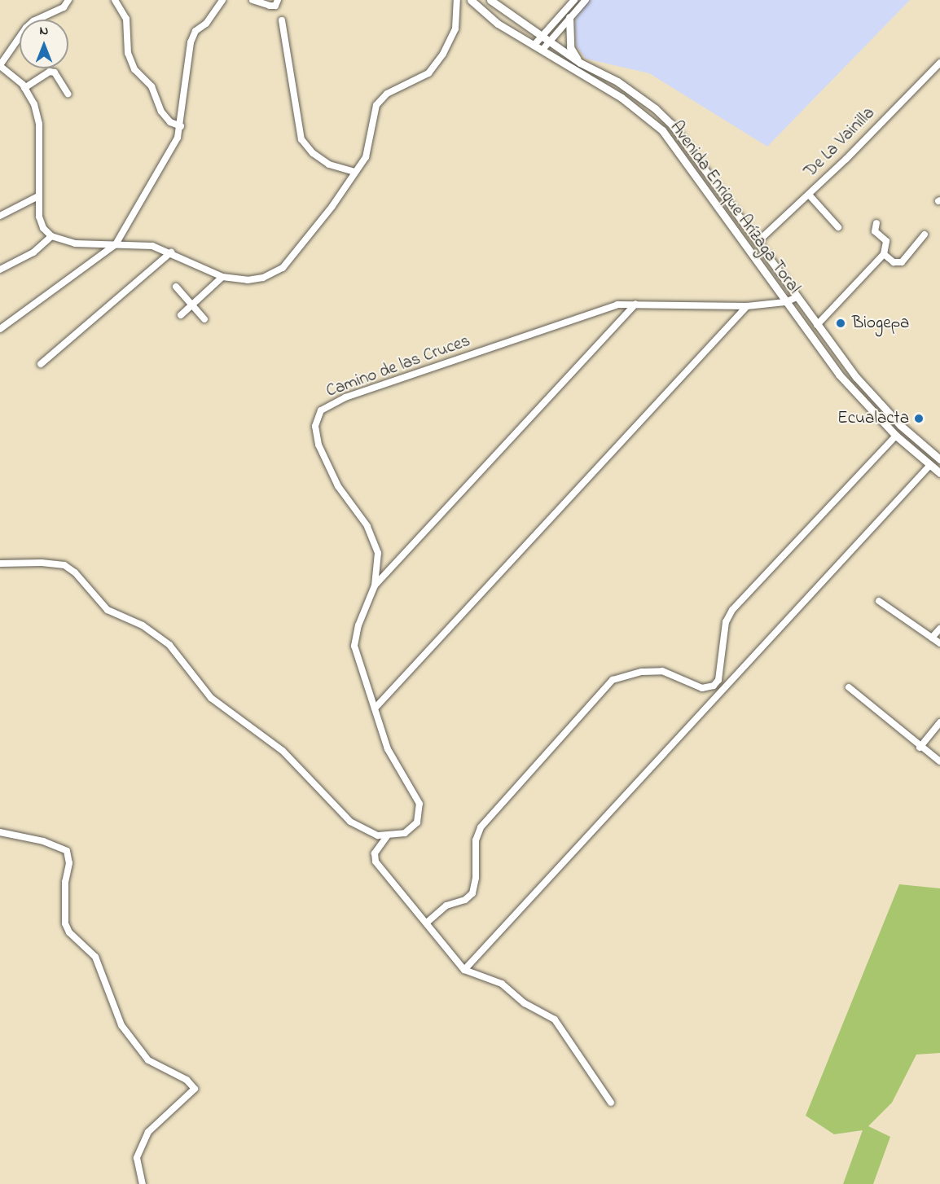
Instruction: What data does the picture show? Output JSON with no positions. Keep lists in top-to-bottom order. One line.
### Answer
{"streets":{"main road":["Avenida Enrique Arízaga Toral"],"street":["De La Vainilla","Camino de las Cruces"]},"crossings":[["De La Vainilla","Avenida Enrique Arízaga Toral"],["Avenida Enrique Arízaga Toral","Camino de las Cruces"]],"places":["Biogepa","Ecualacta"],"north":"top"}
